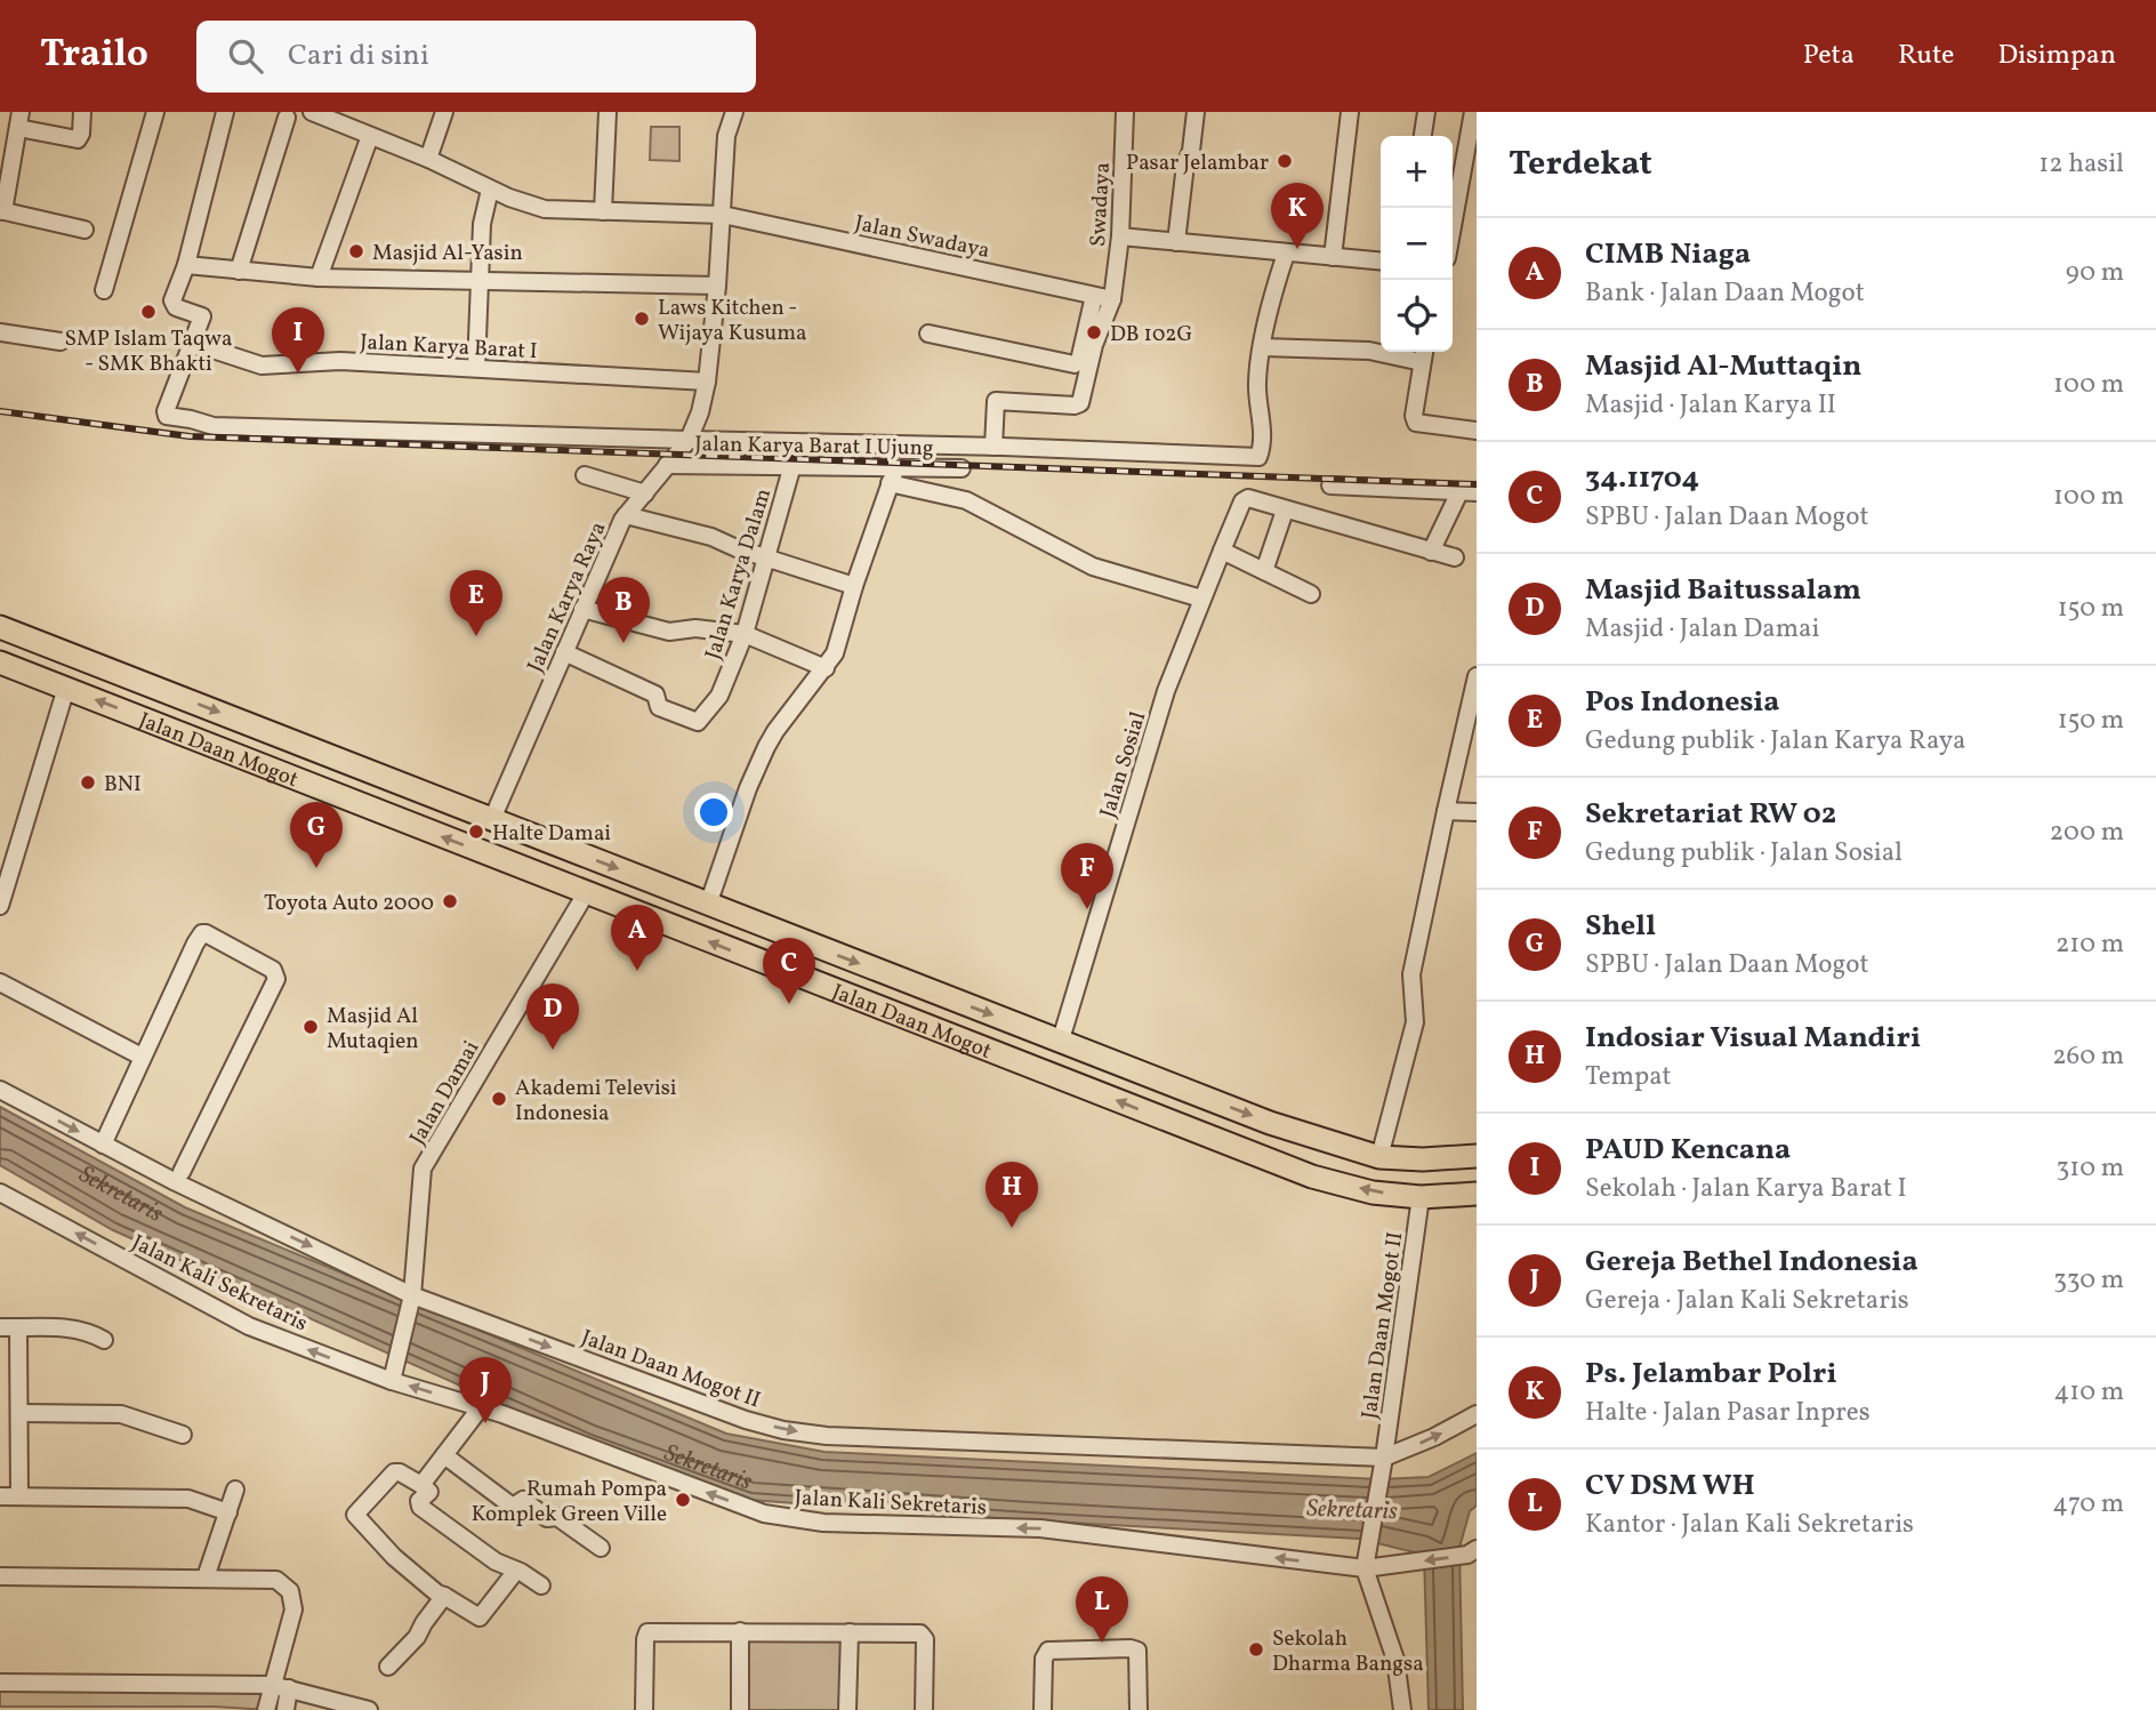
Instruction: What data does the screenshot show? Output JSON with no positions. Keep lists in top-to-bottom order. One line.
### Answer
{"streets":{"highway":["Jalan Daan Mogot"],"street":["Swadaya","Jalan Swadaya","Jalan Karya Barat I","Jalan Karya Barat I Ujung","Jalan Karya Dalam","Jalan Karya Raya","Jalan Sosial","Jalan Damai","Jalan Kali Sekretaris","Jalan Daan Mogot II"]},"crossings":[["Swadaya","Jalan Swadaya"],["Jalan Swadaya","Jalan Karya Raya"],["Jalan Karya Barat I","Jalan Karya Raya"],["Jalan Karya Barat I Ujung","Jalan Karya Dalam"],["Jalan Karya Barat I Ujung","Jalan Karya Raya"],["Jalan Karya Dalam","Jalan Karya Raya"],["Jalan Karya Raya","Jalan Daan Mogot"],["Jalan Daan Mogot","Jalan Sosial"],["Jalan Daan Mogot","Jalan Damai"],["Jalan Daan Mogot","Jalan Daan Mogot II"],["Jalan Damai","Jalan Kali Sekretaris"],["Jalan Damai","Jalan Daan Mogot II"],["Jalan Kali Sekretaris","Jalan Daan Mogot II"]],"one_way":["Jalan Daan Mogot II"],"water":["Sekretaris"],"places":["Pasar Jelambar","Masjid Al-Yasin","SMP Islam Taqwa - SMK Bhakti","Laws Kitchen - Wijaya Kusuma","DB 102G","BNI","Halte Damai","Toyota Auto 2000","Masjid Al Mutaqien","Akademi Televisi Indonesia","Rumah Pompa Komplek Green Ville","Sekolah Dharma Bangsa"],"page":{"header":"Trailo","search":"Cari di sini","nav":["Peta","Rute","Disimpan"],"heading":["Terdekat","12 hasil"],"map_buttons":["+","−"],"pins":["K","I","E","B","G","F","A","C","D","H","J","L"],"list":[{"mark":"A","name":"CIMB Niaga","note":"Bank · Jalan Daan Mogot","value":"90 m"},{"mark":"B","name":"Masjid Al-Muttaqin","note":"Masjid · Jalan Karya II","value":"100 m"},{"mark":"C","name":"34.11704","note":"SPBU · Jalan Daan Mogot","value":"100 m"},{"mark":"D","name":"Masjid Baitussalam","note":"Masjid · Jalan Damai","value":"150 m"},{"mark":"E","name":"Pos Indonesia","note":"Gedung publik · Jalan Karya Raya","value":"150 m"},{"mark":"F","name":"Sekretariat RW 02","note":"Gedung publik · Jalan Sosial","value":"200 m"},{"mark":"G","name":"Shell","note":"SPBU · Jalan Daan Mogot","value":"210 m"},{"mark":"H","name":"Indosiar Visual Mandiri","note":"Tempat","value":"260 m"},{"mark":"I","name":"PAUD Kencana","note":"Sekolah · Jalan Karya Barat I","value":"310 m"},{"mark":"J","name":"Gereja Bethel Indonesia","note":"Gereja · Jalan Kali Sekretaris","value":"330 m"},{"mark":"K","name":"Ps. Jelambar Polri","note":"Halte · Jalan Pasar Inpres","value":"410 m"},{"mark":"L","name":"CV DSM WH","note":"Kantor · Jalan Kali Sekretaris","value":"470 m"}]}}
